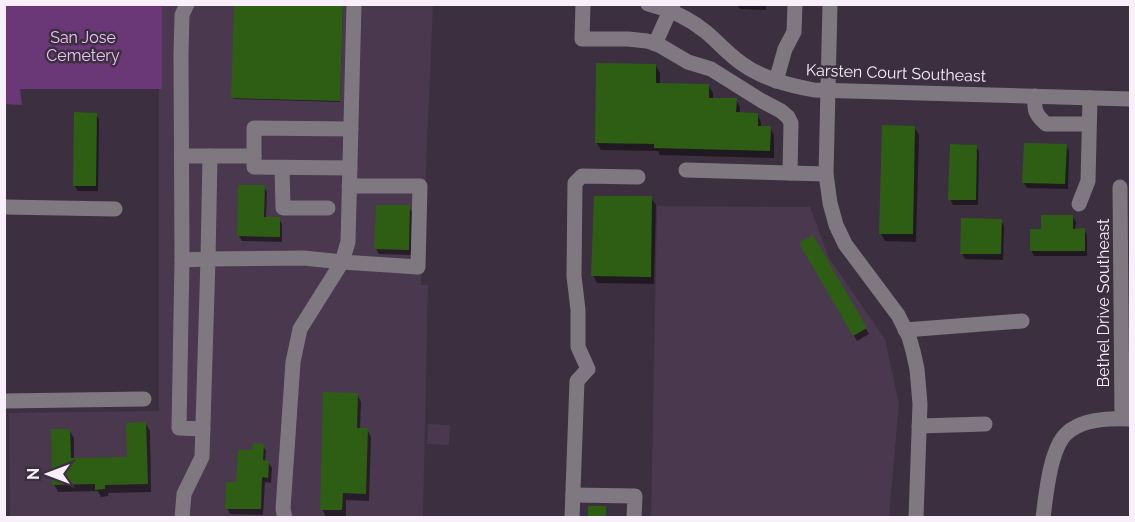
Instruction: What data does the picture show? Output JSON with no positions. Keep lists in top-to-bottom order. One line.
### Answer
{"streets":{"street":["Karsten Court Southeast","Bethel Drive Southeast"]},"parks":["San Jose Cemetery"],"north":"left"}
